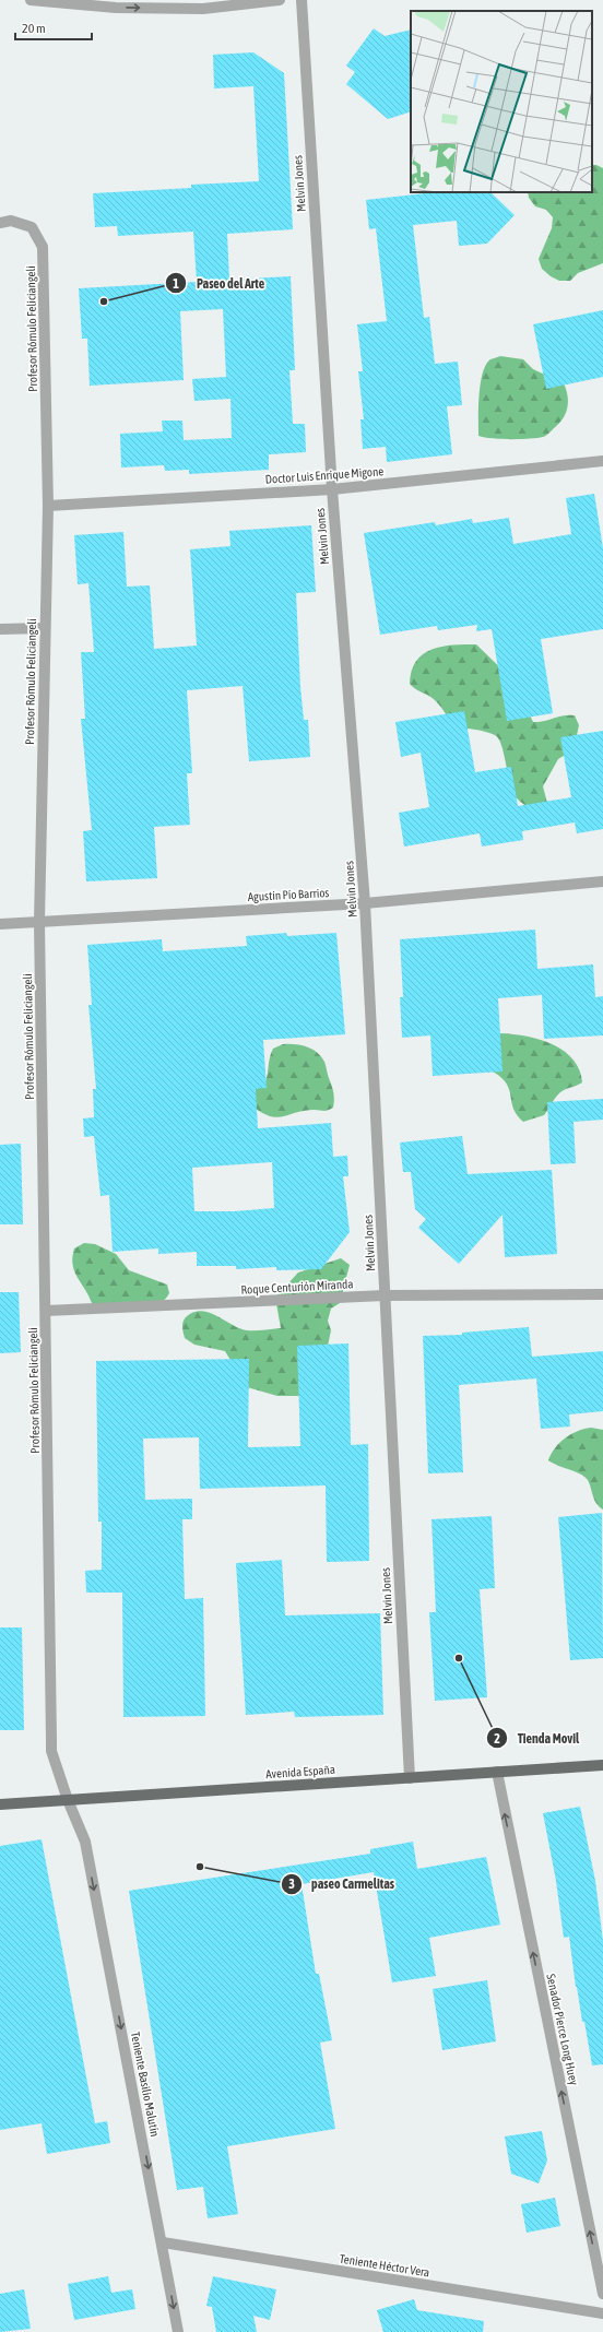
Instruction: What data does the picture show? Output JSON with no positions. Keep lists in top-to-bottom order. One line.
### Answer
{"streets":{"main road":["Avenida España"],"street":["Melvin Jones","Profesor Rómulo Feliciangeli","Doctor Luis Enrique Migone","Agustín Pío Barrios","Roque Centurión Miranda","Senador Pierce Long Huey","Teniente Basilio Malutín","Teniente Héctor Vera"]},"crossings":[["Melvin Jones","Doctor Luis Enrique Migone"],["Melvin Jones","Agustín Pío Barrios"],["Melvin Jones","Roque Centurión Miranda"],["Melvin Jones","Avenida España"],["Profesor Rómulo Feliciangeli","Doctor Luis Enrique Migone"],["Profesor Rómulo Feliciangeli","Agustín Pío Barrios"],["Profesor Rómulo Feliciangeli","Roque Centurión Miranda"],["Profesor Rómulo Feliciangeli","Avenida España"],["Profesor Rómulo Feliciangeli","Teniente Basilio Malutín"],["Avenida España","Senador Pierce Long Huey"],["Teniente Basilio Malutín","Teniente Héctor Vera"]],"one_way":["Senador Pierce Long Huey","Teniente Basilio Malutín"],"places":["Paseo del Arte","Tienda Movil","paseo Carmelitas"],"scale_bar":"20 m"}
